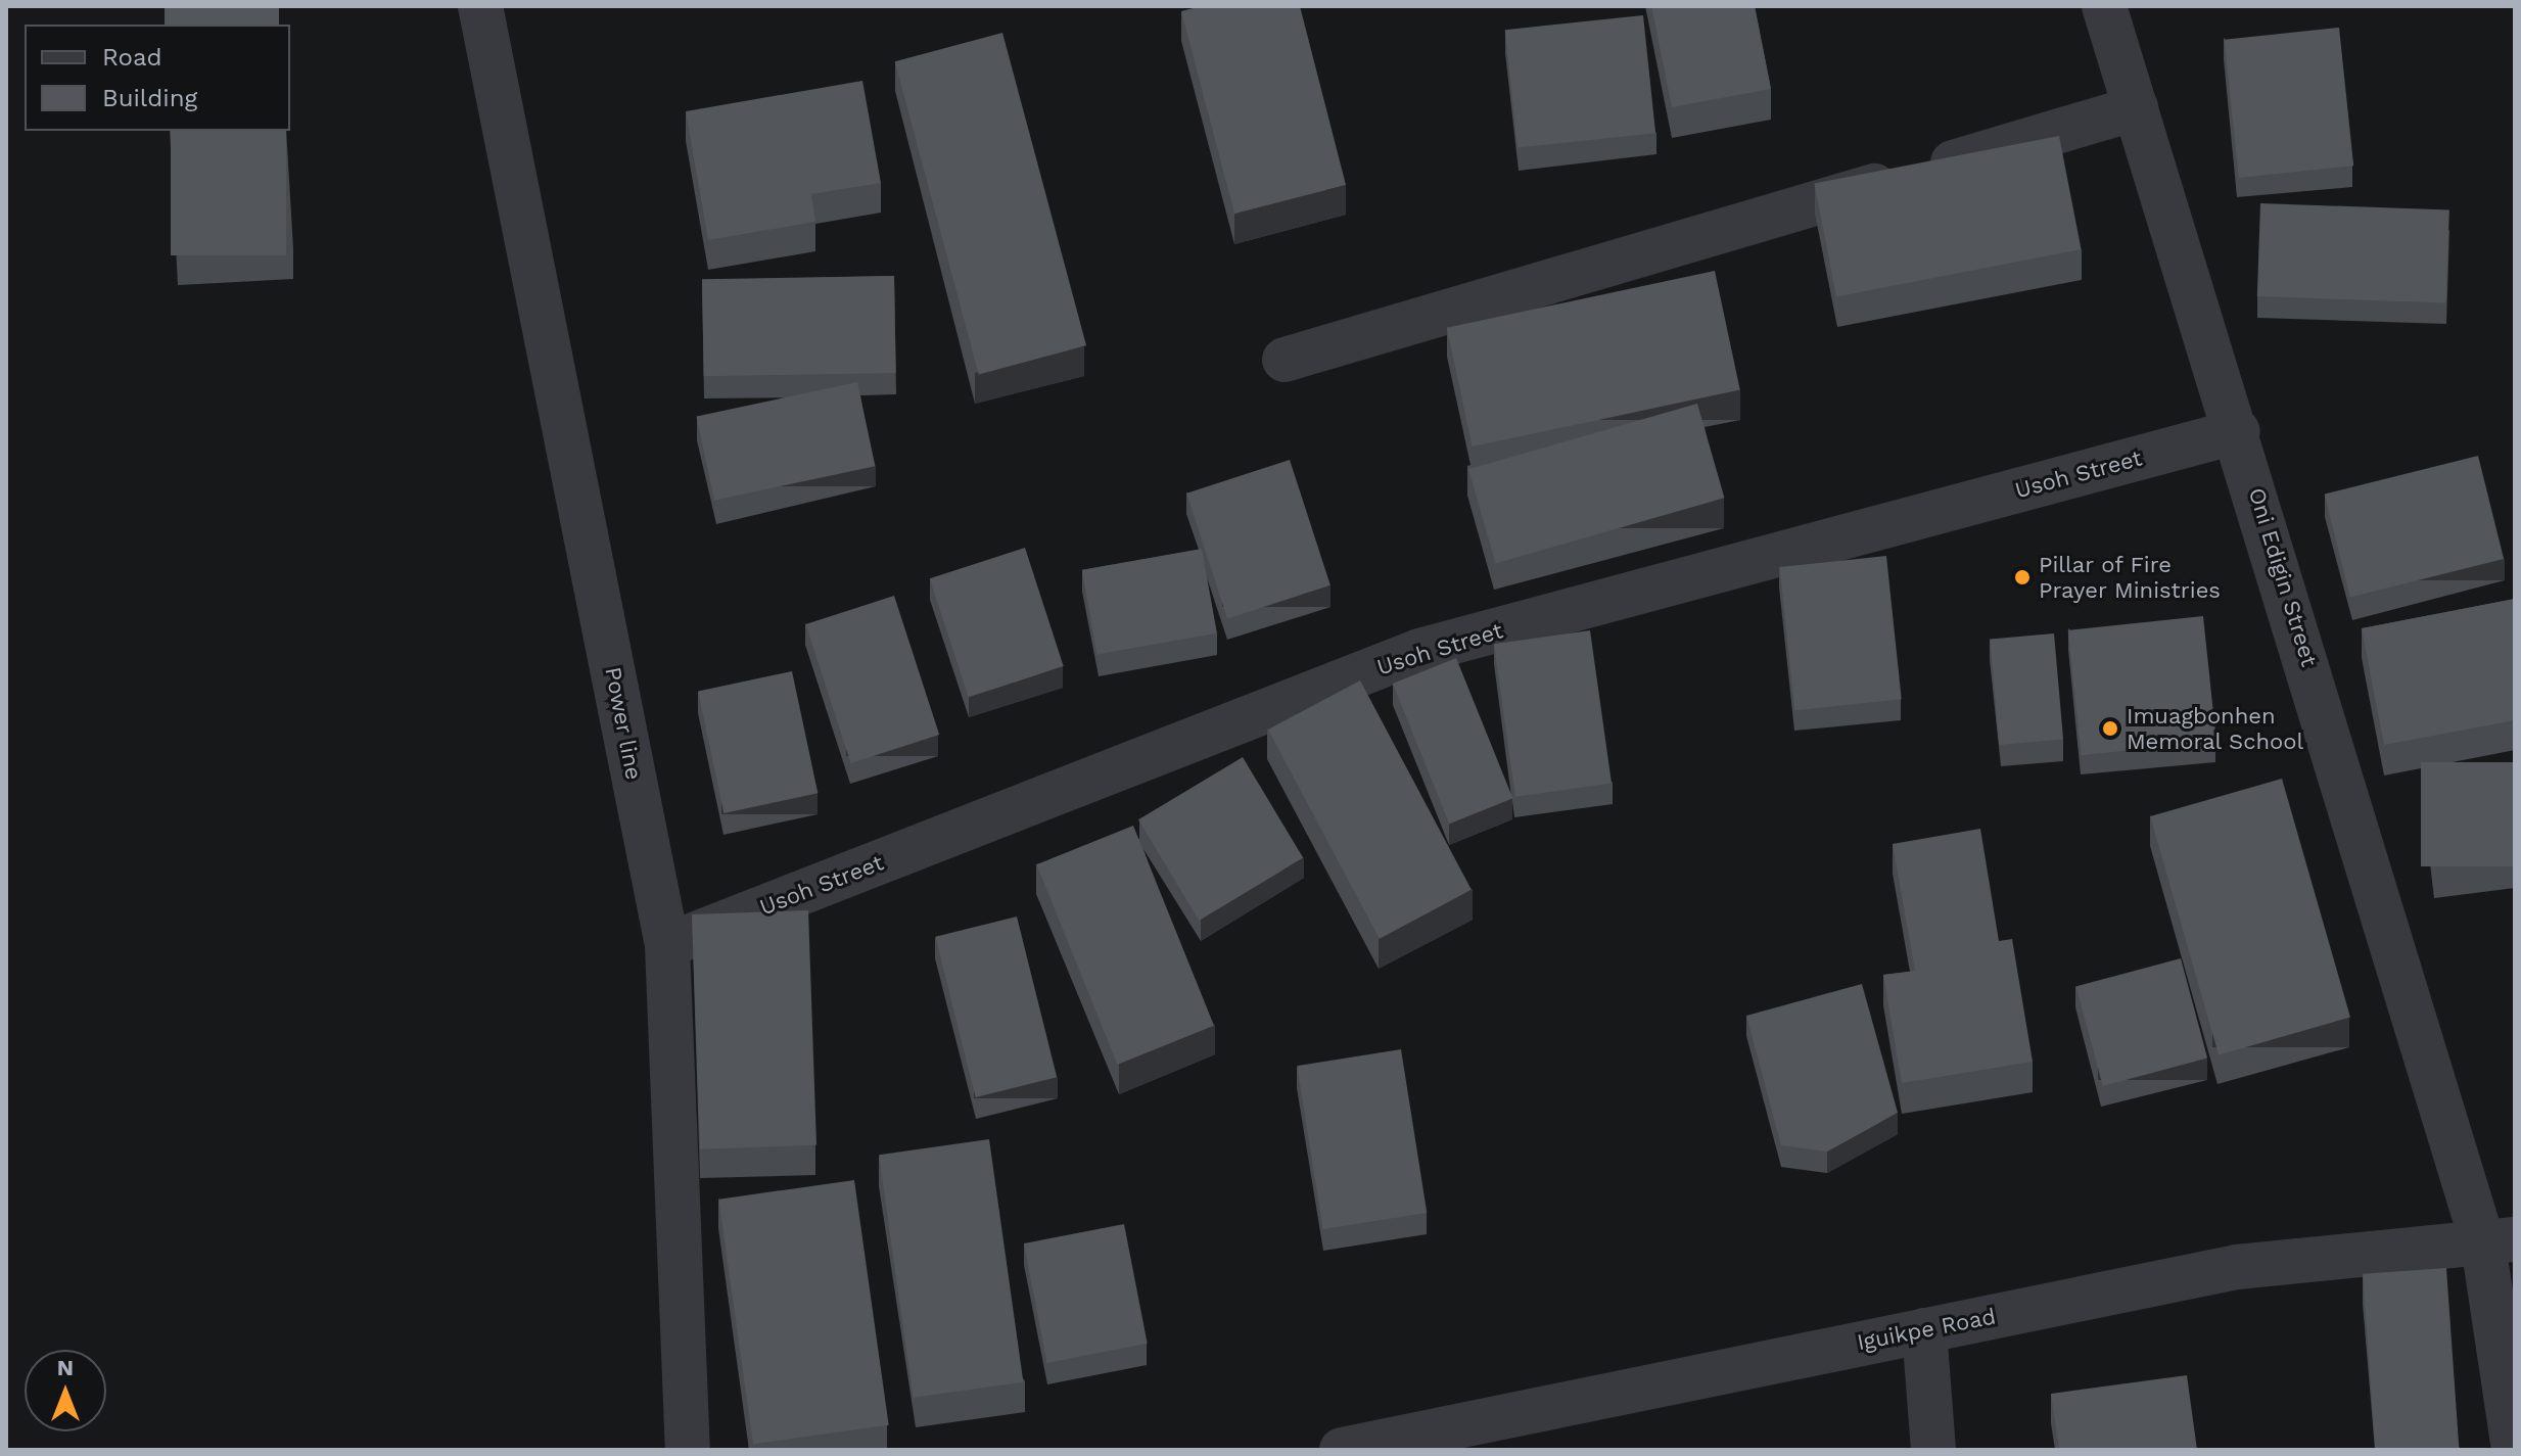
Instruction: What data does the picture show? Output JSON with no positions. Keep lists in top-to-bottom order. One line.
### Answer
{"streets":{"street":["Usoh Street","Oni Edigin Street","Power line","Iguikpe Road"]},"crossings":[["Usoh Street","Oni Edigin Street"],["Usoh Street","Power line"],["Oni Edigin Street","Iguikpe Road"]],"places":["Pillar of Fire Prayer Ministries","Imuagbonhen Memoral School"],"legend":["Road","Building"],"north":"top"}
